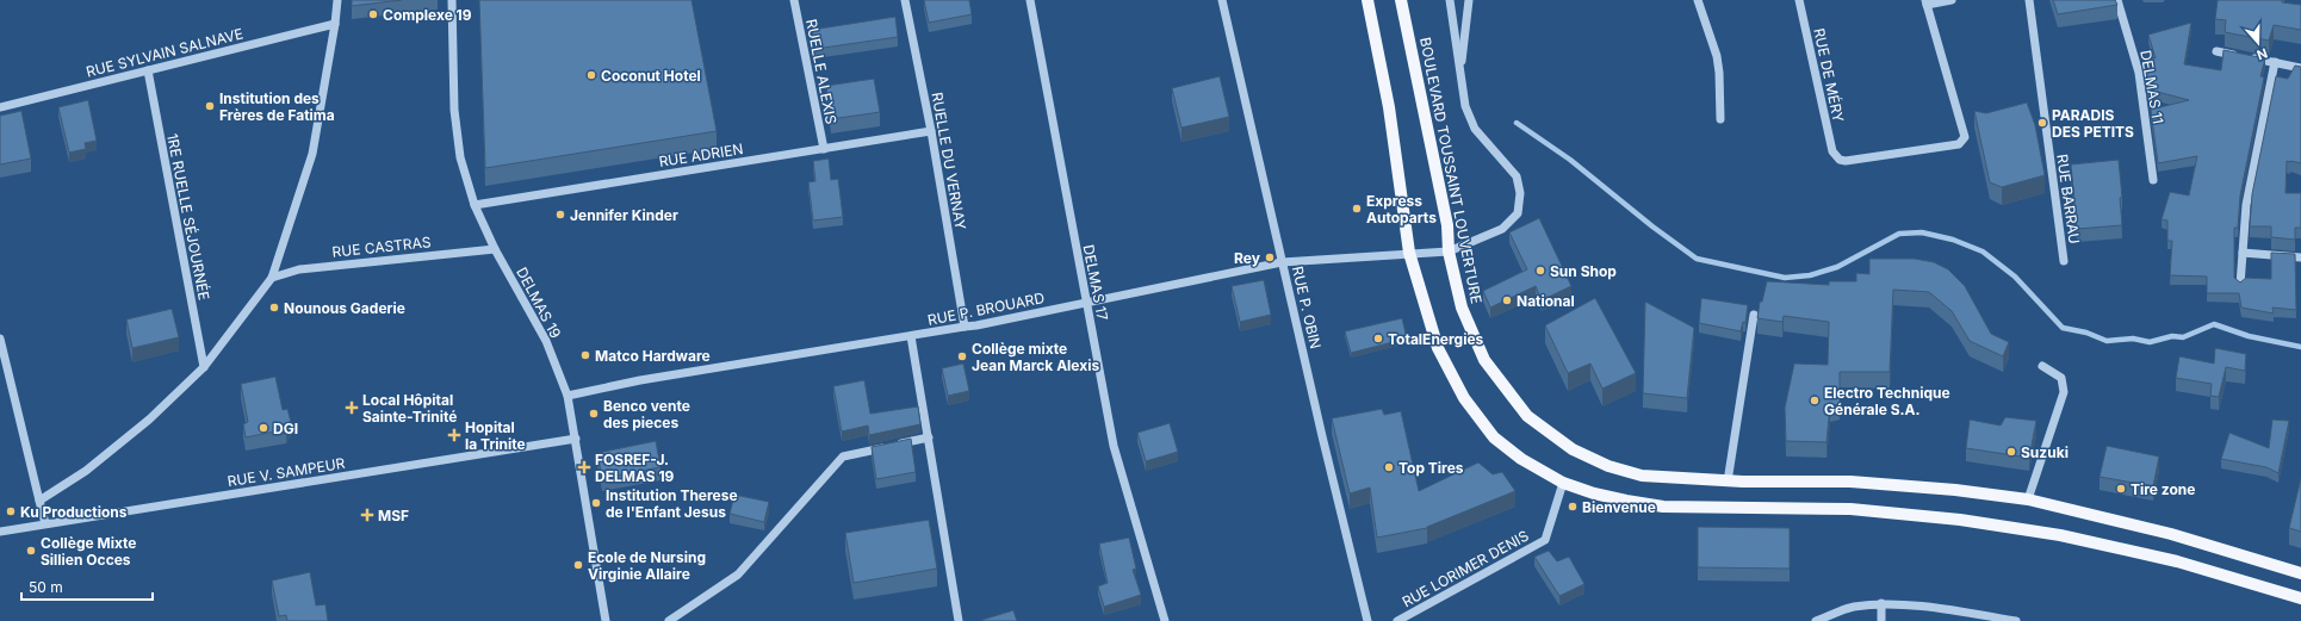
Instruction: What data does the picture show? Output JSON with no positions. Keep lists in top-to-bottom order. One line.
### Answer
{"streets":{"main road":["BOULEVARD TOUSSAINT LOUVERTURE"],"street":["RUE SYLVAIN SALNAVE","RUELLE ALEXIS","RUE DE MÉRY","DELMAS 11","RUE ADRIEN","RUELLE DU VERNAY","RUE BARRAU","1RE RUELLE SÉJOURNÉE","RUE CASTRAS","DELMAS 17","DELMAS 19","RUE P. OBIN","RUE P. BROUARD","RUE V. SAMPEUR","RUE LORIMER DENIS"]},"crossings":[["RUE SYLVAIN SALNAVE","1RE RUELLE SÉJOURNÉE"],["RUELLE ALEXIS","RUE ADRIEN"],["RUE ADRIEN","RUELLE DU VERNAY"],["RUE ADRIEN","DELMAS 19"],["RUELLE DU VERNAY","RUE P. BROUARD"],["BOULEVARD TOUSSAINT LOUVERTURE","RUE P. BROUARD"],["RUE CASTRAS","DELMAS 19"],["DELMAS 17","RUE P. BROUARD"],["DELMAS 19","RUE P. BROUARD"],["DELMAS 19","RUE V. SAMPEUR"],["RUE P. OBIN","RUE P. BROUARD"]],"places":{"other":["Complexe 19","Coconut Hotel","Institution des Frères de Fatima","PARADIS DES PETITS","Express Autoparts","Jennifer Kinder","Rey","Sun Shop","National","Nounous Gaderie","TotalEnergies","Matco Hardware","Collège mixte Jean Marck Alexis","Electro Technique Générale S.A.","Benco vente des pieces","DGI","Suzuki","Top Tires","Tire zone","Institution Therese de l'Enfant Jesus","Bienvenue","Ku Productions","Collège Mixte Sillien Occes","Ecole de Nursing Virginie Allaire"],"health":["Local Hôpital Sainte-Trinité","Hopital la Trinite","FOSREF-J. DELMAS 19","MSF"]},"scale_bar":"50 m","north":"bottom"}
